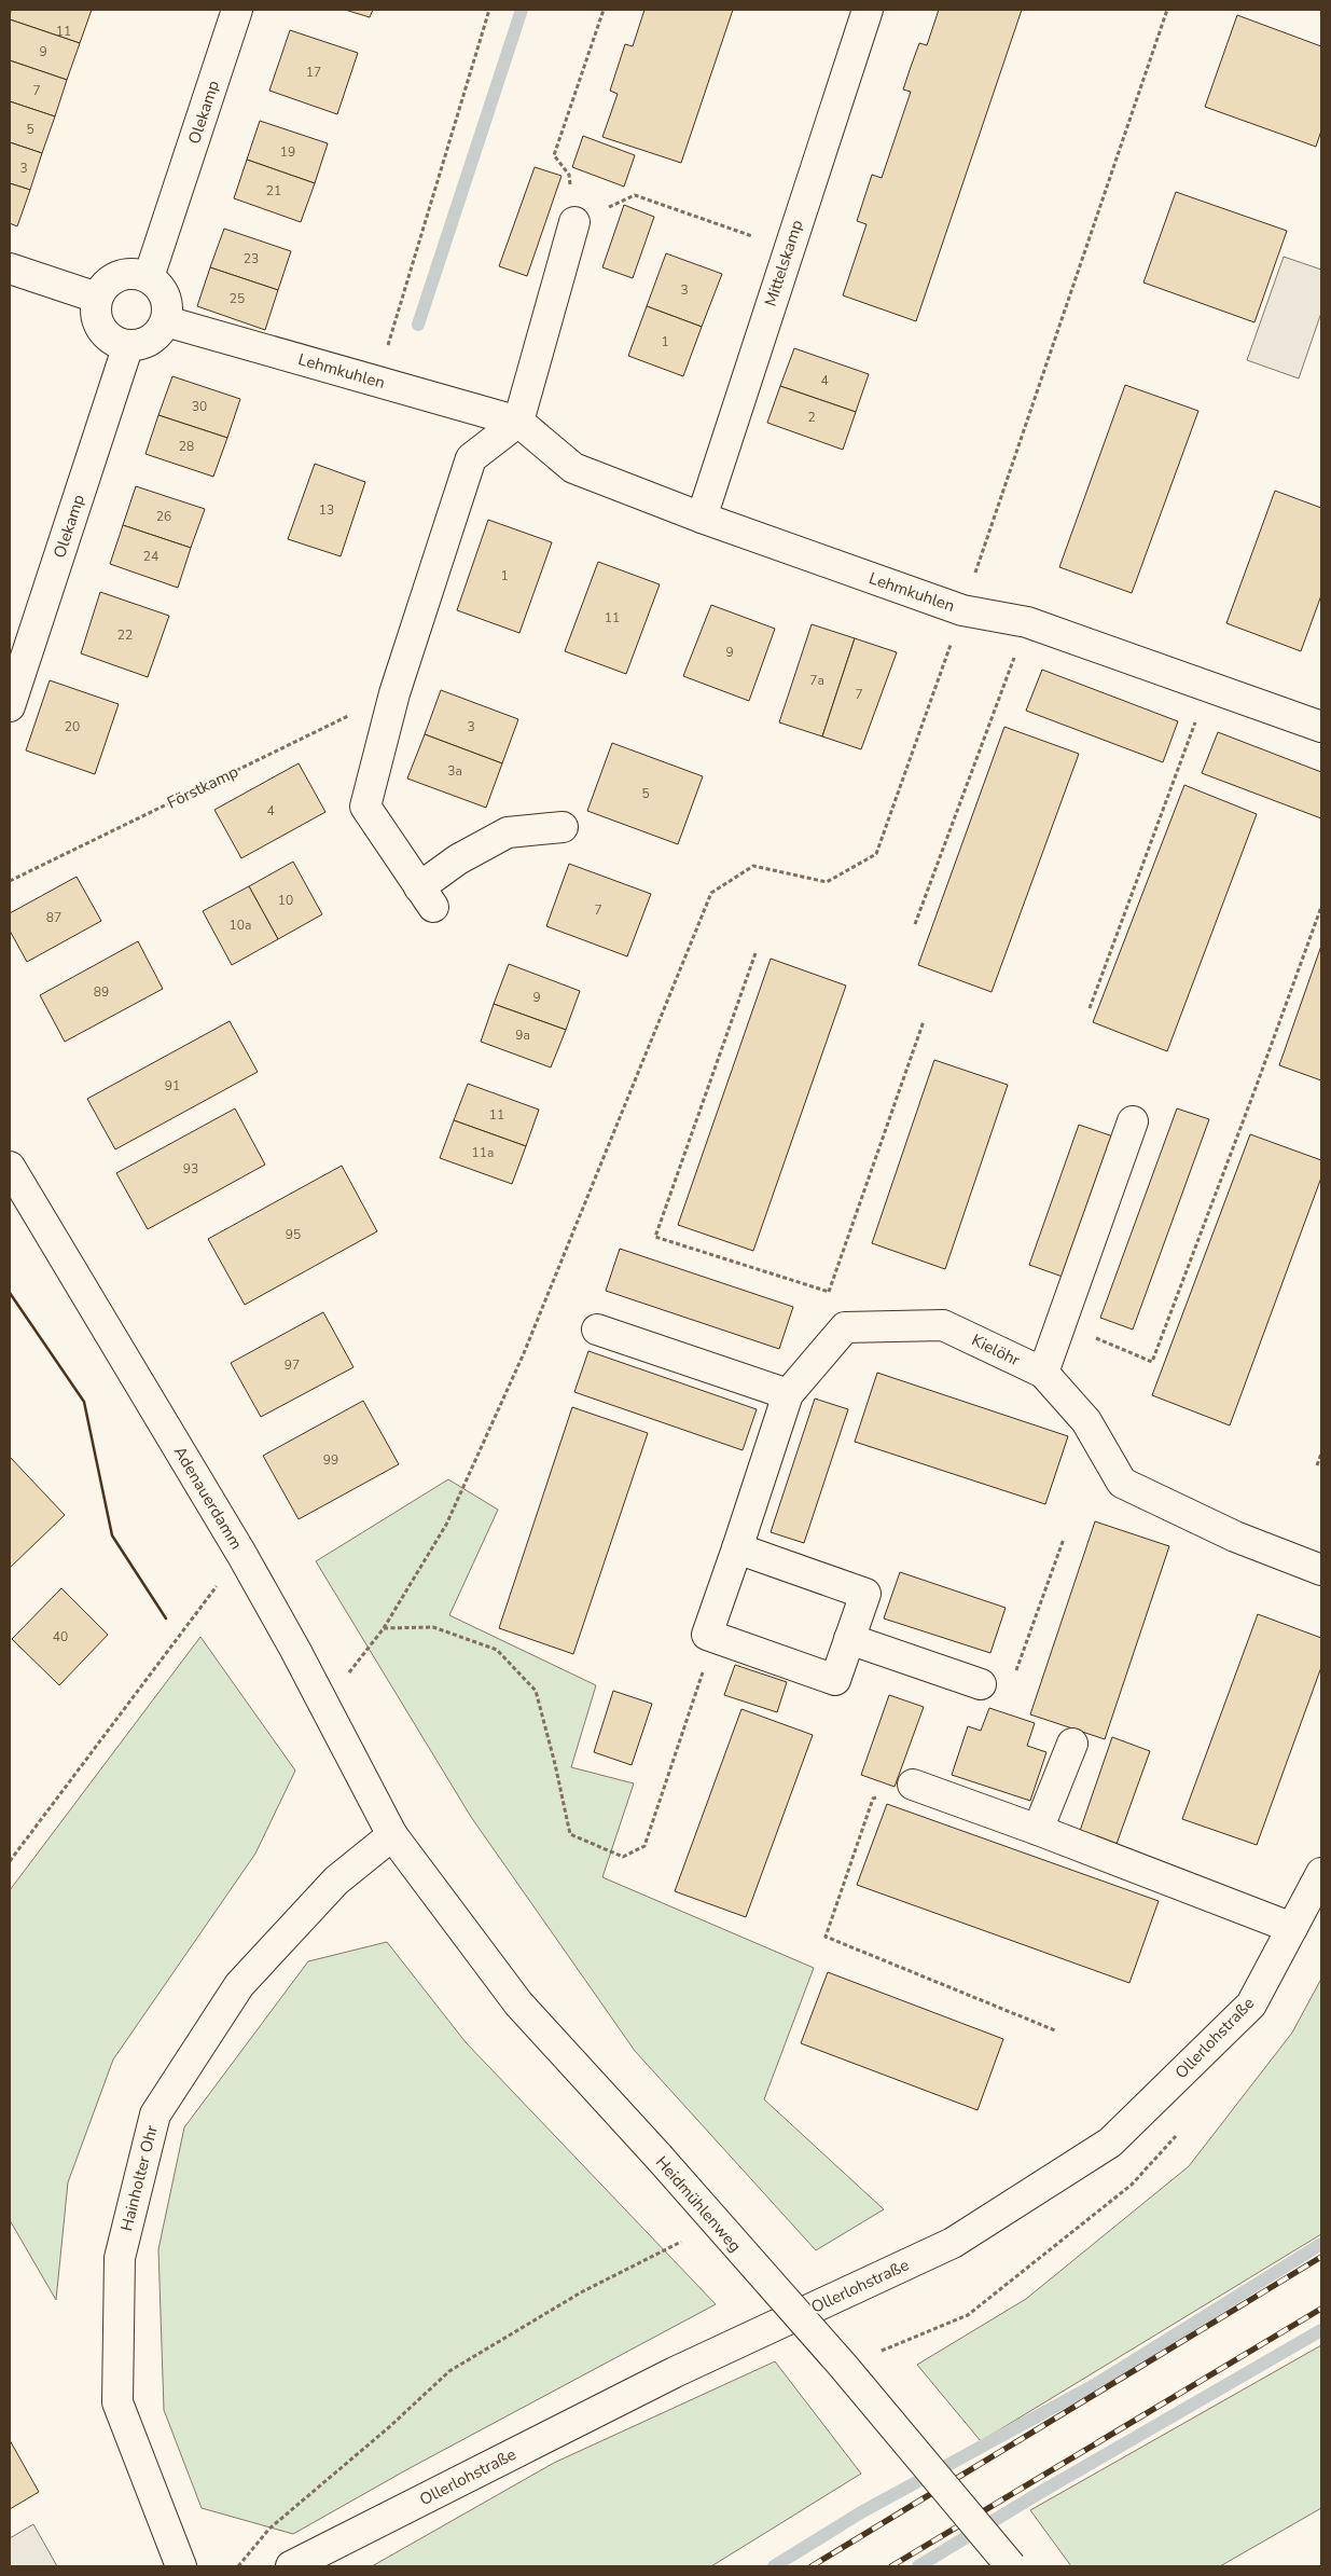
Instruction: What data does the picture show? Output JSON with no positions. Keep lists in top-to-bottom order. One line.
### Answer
{"streets":{"street":["Olekamp","Mittelskamp","Lehmkuhlen","Kielöhr","Adenauerdamm","Ollerlohstraße","Hainholter Ohr","Heidmühlenweg"],"path":["Förstkamp"]},"crossings":[["Olekamp","Lehmkuhlen"],["Mittelskamp","Lehmkuhlen"],["Adenauerdamm","Hainholter Ohr"],["Adenauerdamm","Heidmühlenweg"],["Hainholter Ohr","Heidmühlenweg"]],"house_numbers":["11","9","17","7","5","19","3","21","23","3","25","1","4","30","2","28","13","26","24","1","11","22","9","7a","7","20","3","3a","5","4","10","7","87","10a","89","9","9a","91","11","11a","93","95","97","99","40"]}
